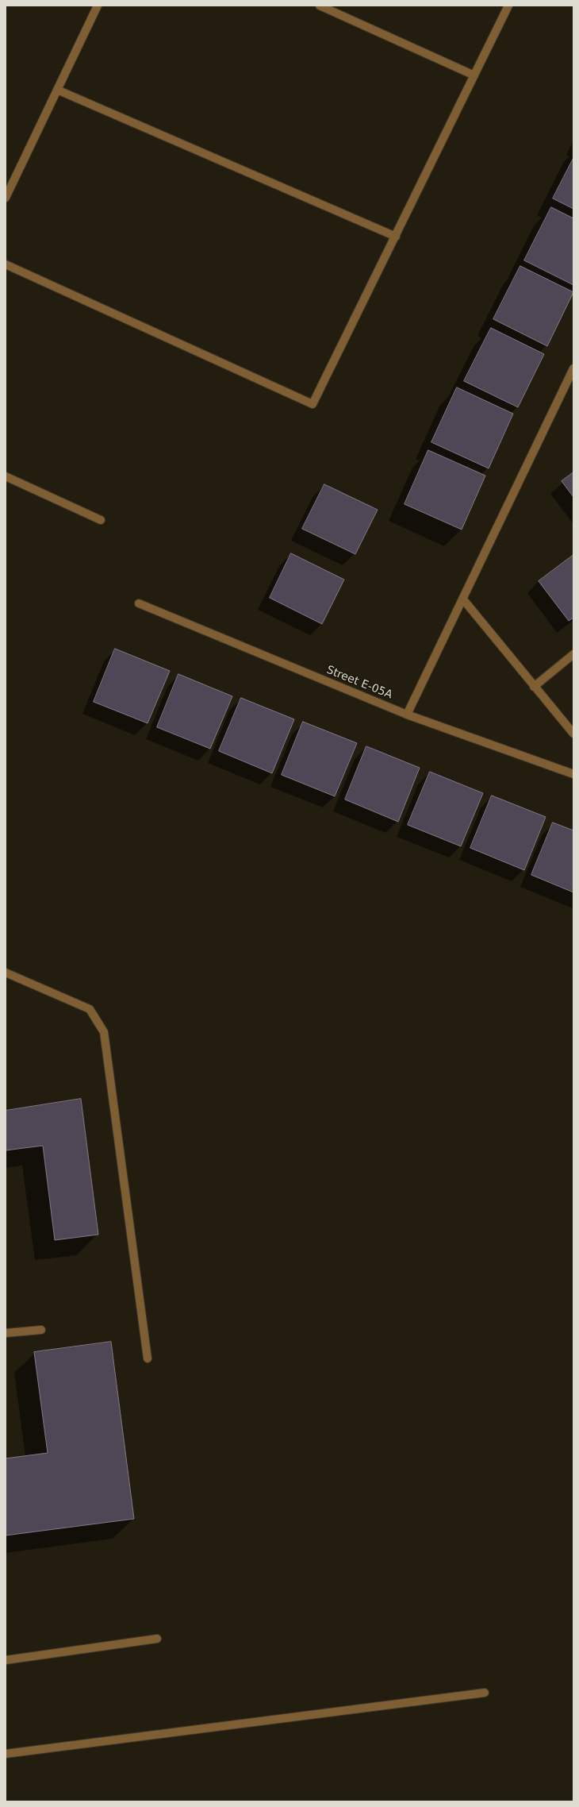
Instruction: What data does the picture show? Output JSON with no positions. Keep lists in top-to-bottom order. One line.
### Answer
{"streets":{"street":["Street E-05A"]}}
